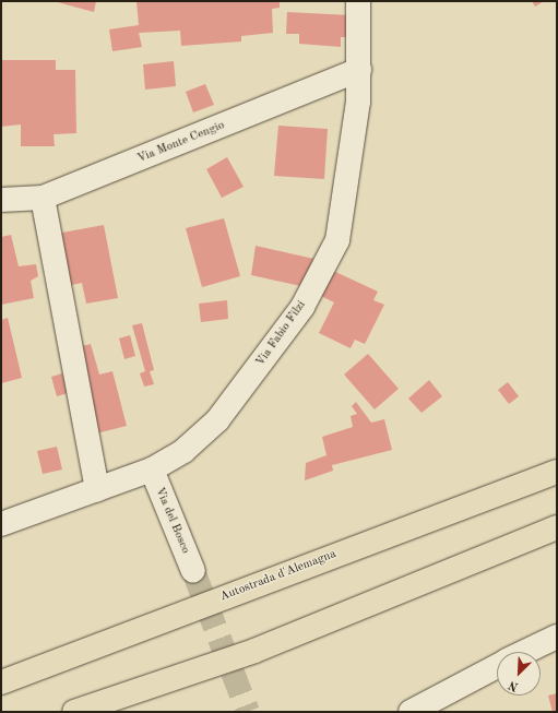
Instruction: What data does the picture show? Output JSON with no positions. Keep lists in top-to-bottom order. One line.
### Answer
{"streets":{"highway":["Autostrada d'Alemagna"],"street":["Via Monte Cengio","Via Fabio Filzi","Via del Bosco"]},"crossings":[["Via Monte Cengio","Via Fabio Filzi"],["Via Fabio Filzi","Via del Bosco"]],"north":"bottom left"}
